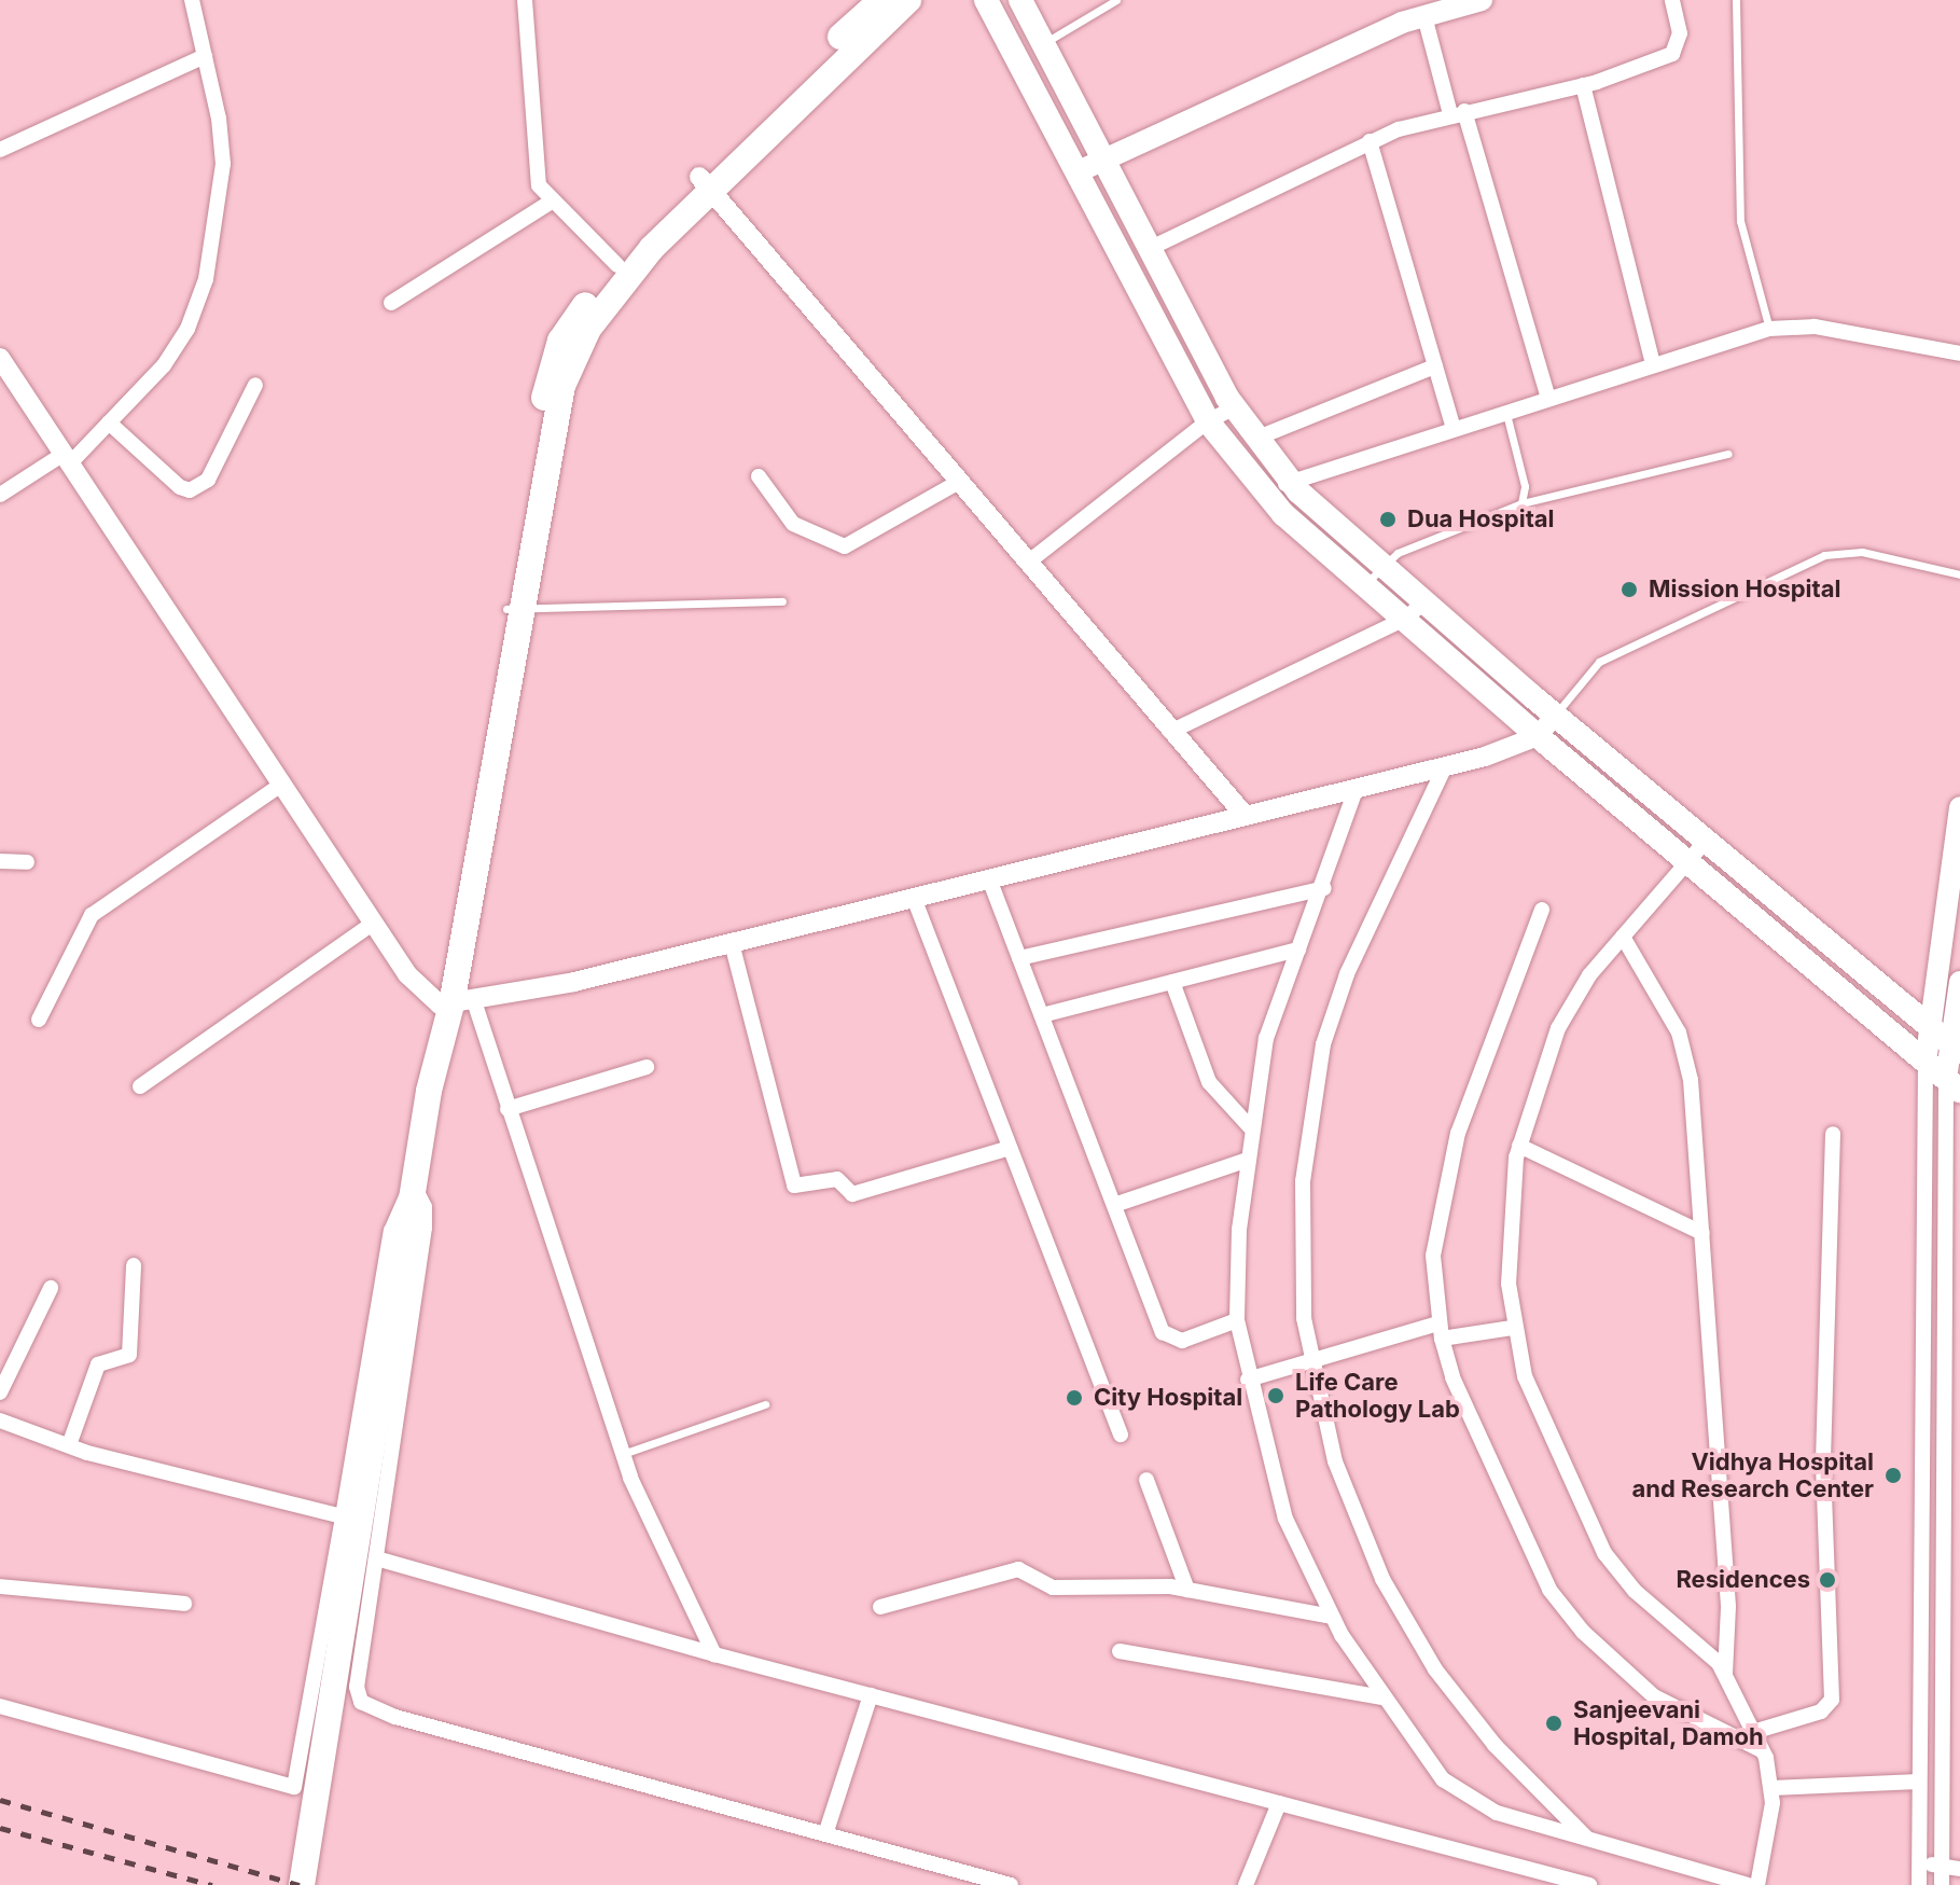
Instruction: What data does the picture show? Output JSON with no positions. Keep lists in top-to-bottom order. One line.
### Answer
{"places":["Dua Hospital","Mission Hospital","Life Care Pathology Lab","City Hospital","Vidhya Hospital and Research Center","Residences","Sanjeevani Hospital, Damoh"]}
